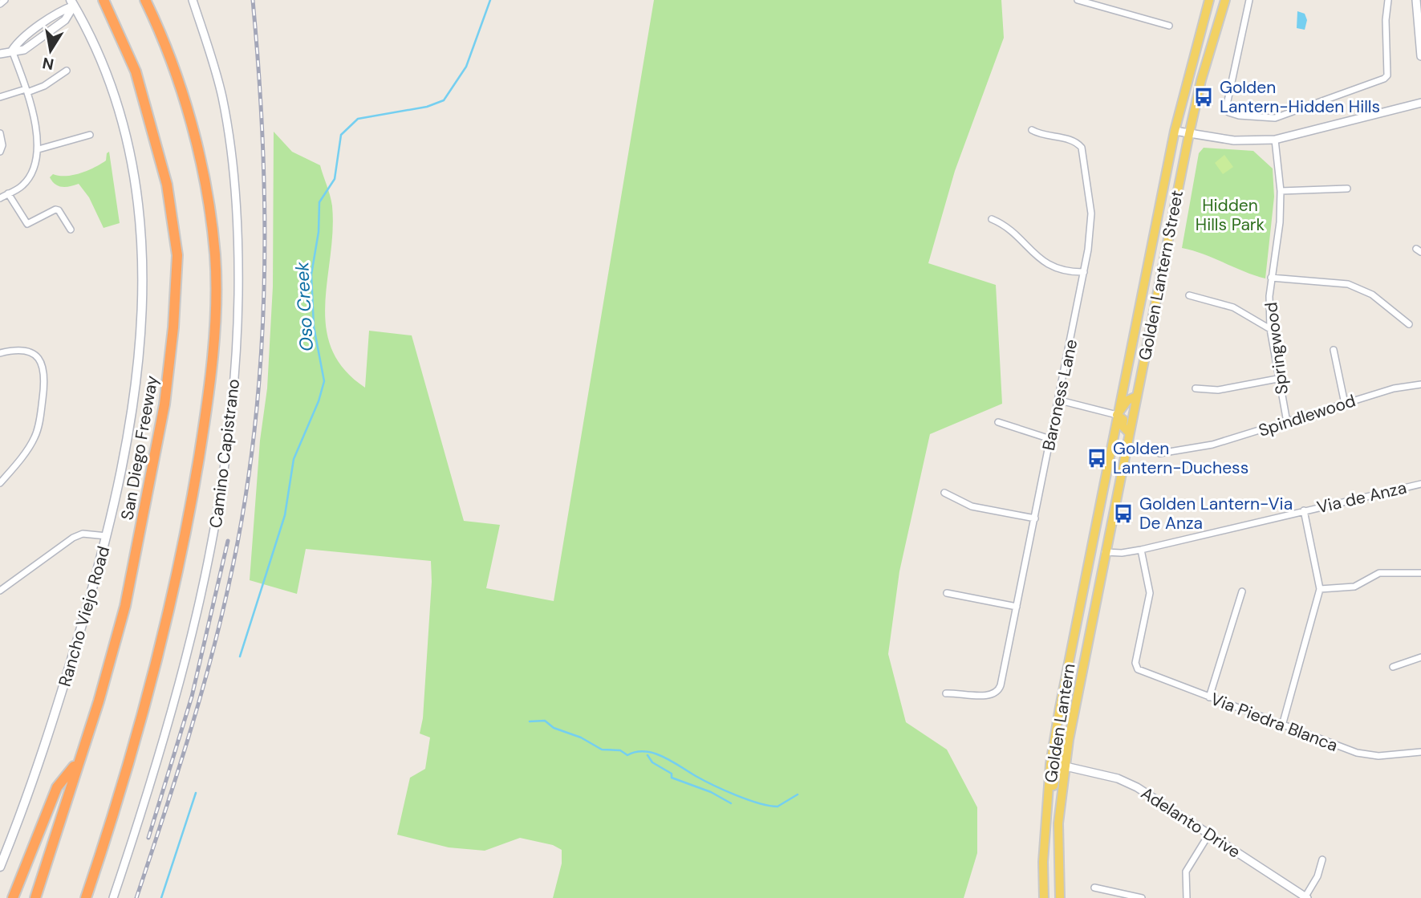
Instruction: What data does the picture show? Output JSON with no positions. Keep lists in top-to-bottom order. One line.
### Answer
{"streets":{"highway":["San Diego Freeway"],"main road":["Golden Lantern Street","Rancho Viejo Road","Golden Lantern"],"street":["Springwood","Baroness Lane","Spindlewood","Camino Capistrano","Via de Anza","Via Piedra Blanca","Adelanto Drive"]},"crossings":[["Golden Lantern Street","Via de Anza"],["Golden Lantern Street","Golden Lantern"],["Springwood","Spindlewood"],["Via de Anza","Via Piedra Blanca"],["Via de Anza","Golden Lantern"],["Golden Lantern","Adelanto Drive"]],"water":["Oso Creek"],"parks":["Hidden Hills Park"],"places":{"bus stop":["Golden Lantern-Hidden Hills","Golden Lantern-Duchess","Golden Lantern-Via De Anza"]},"north":"bottom"}
